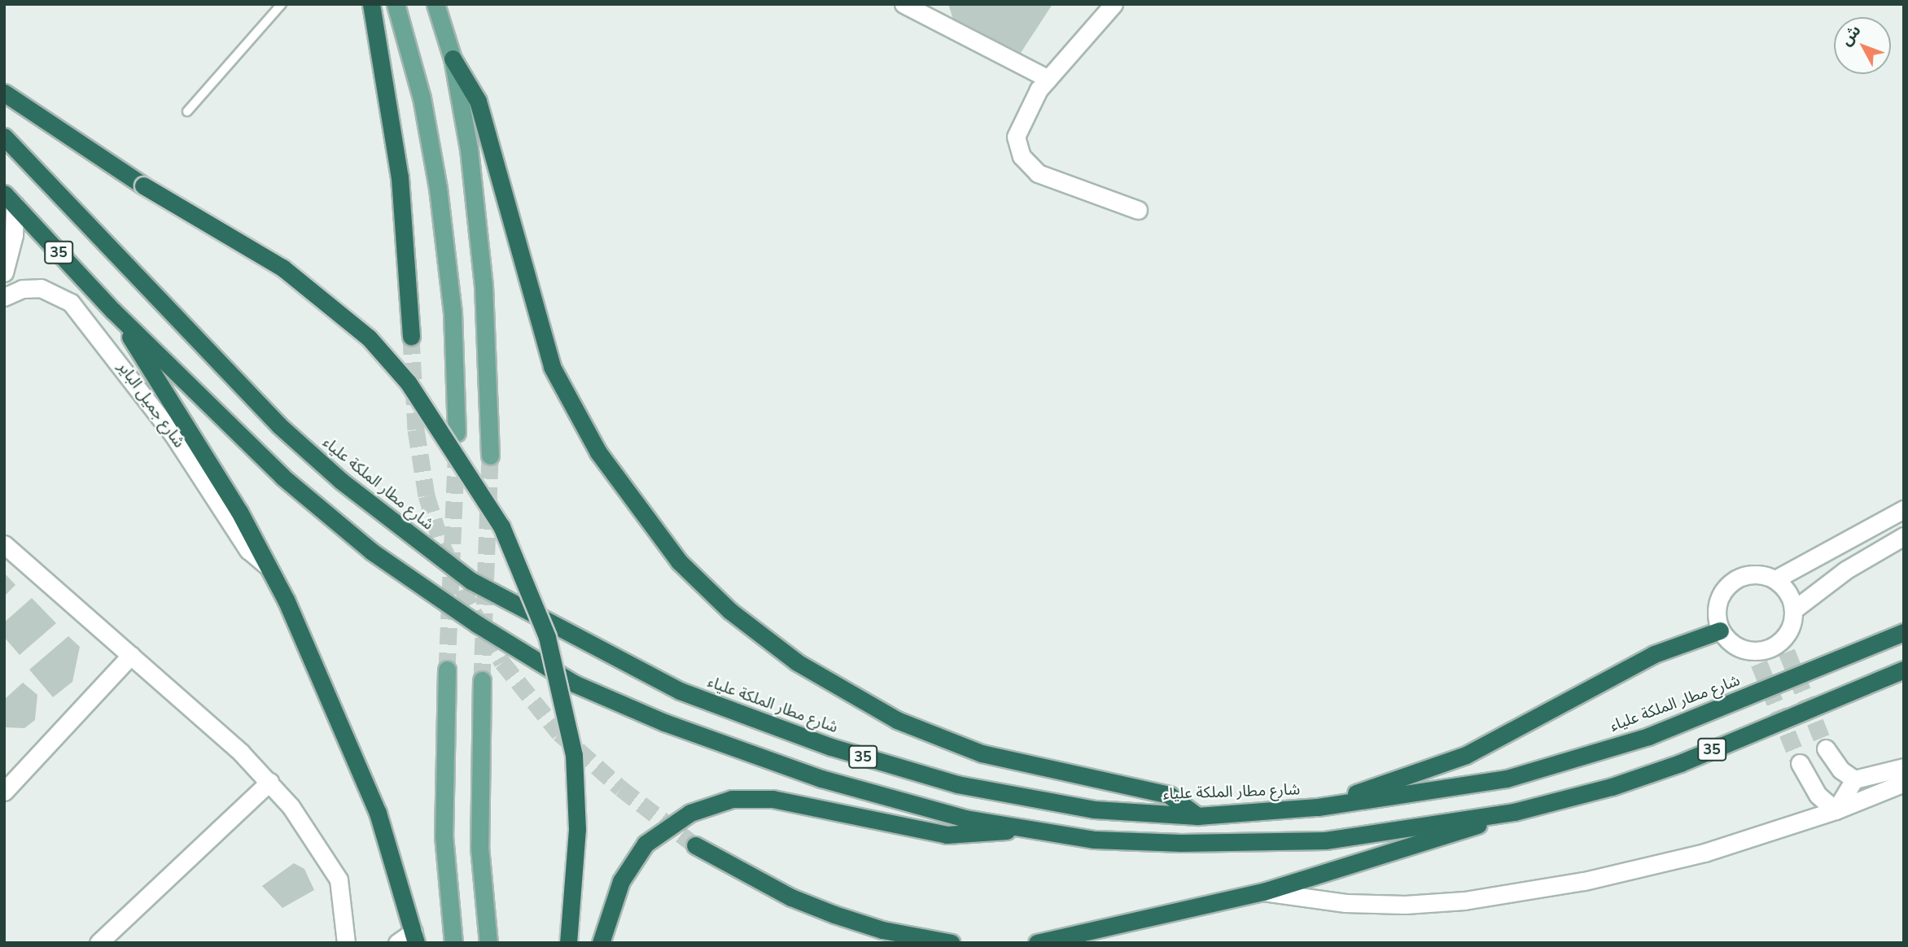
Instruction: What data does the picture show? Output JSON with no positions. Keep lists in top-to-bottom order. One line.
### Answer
{"streets":{"highway":["35","شارع مطار الملكة علياء"],"street":["شارع جميل الباير"]},"north":"top left"}
